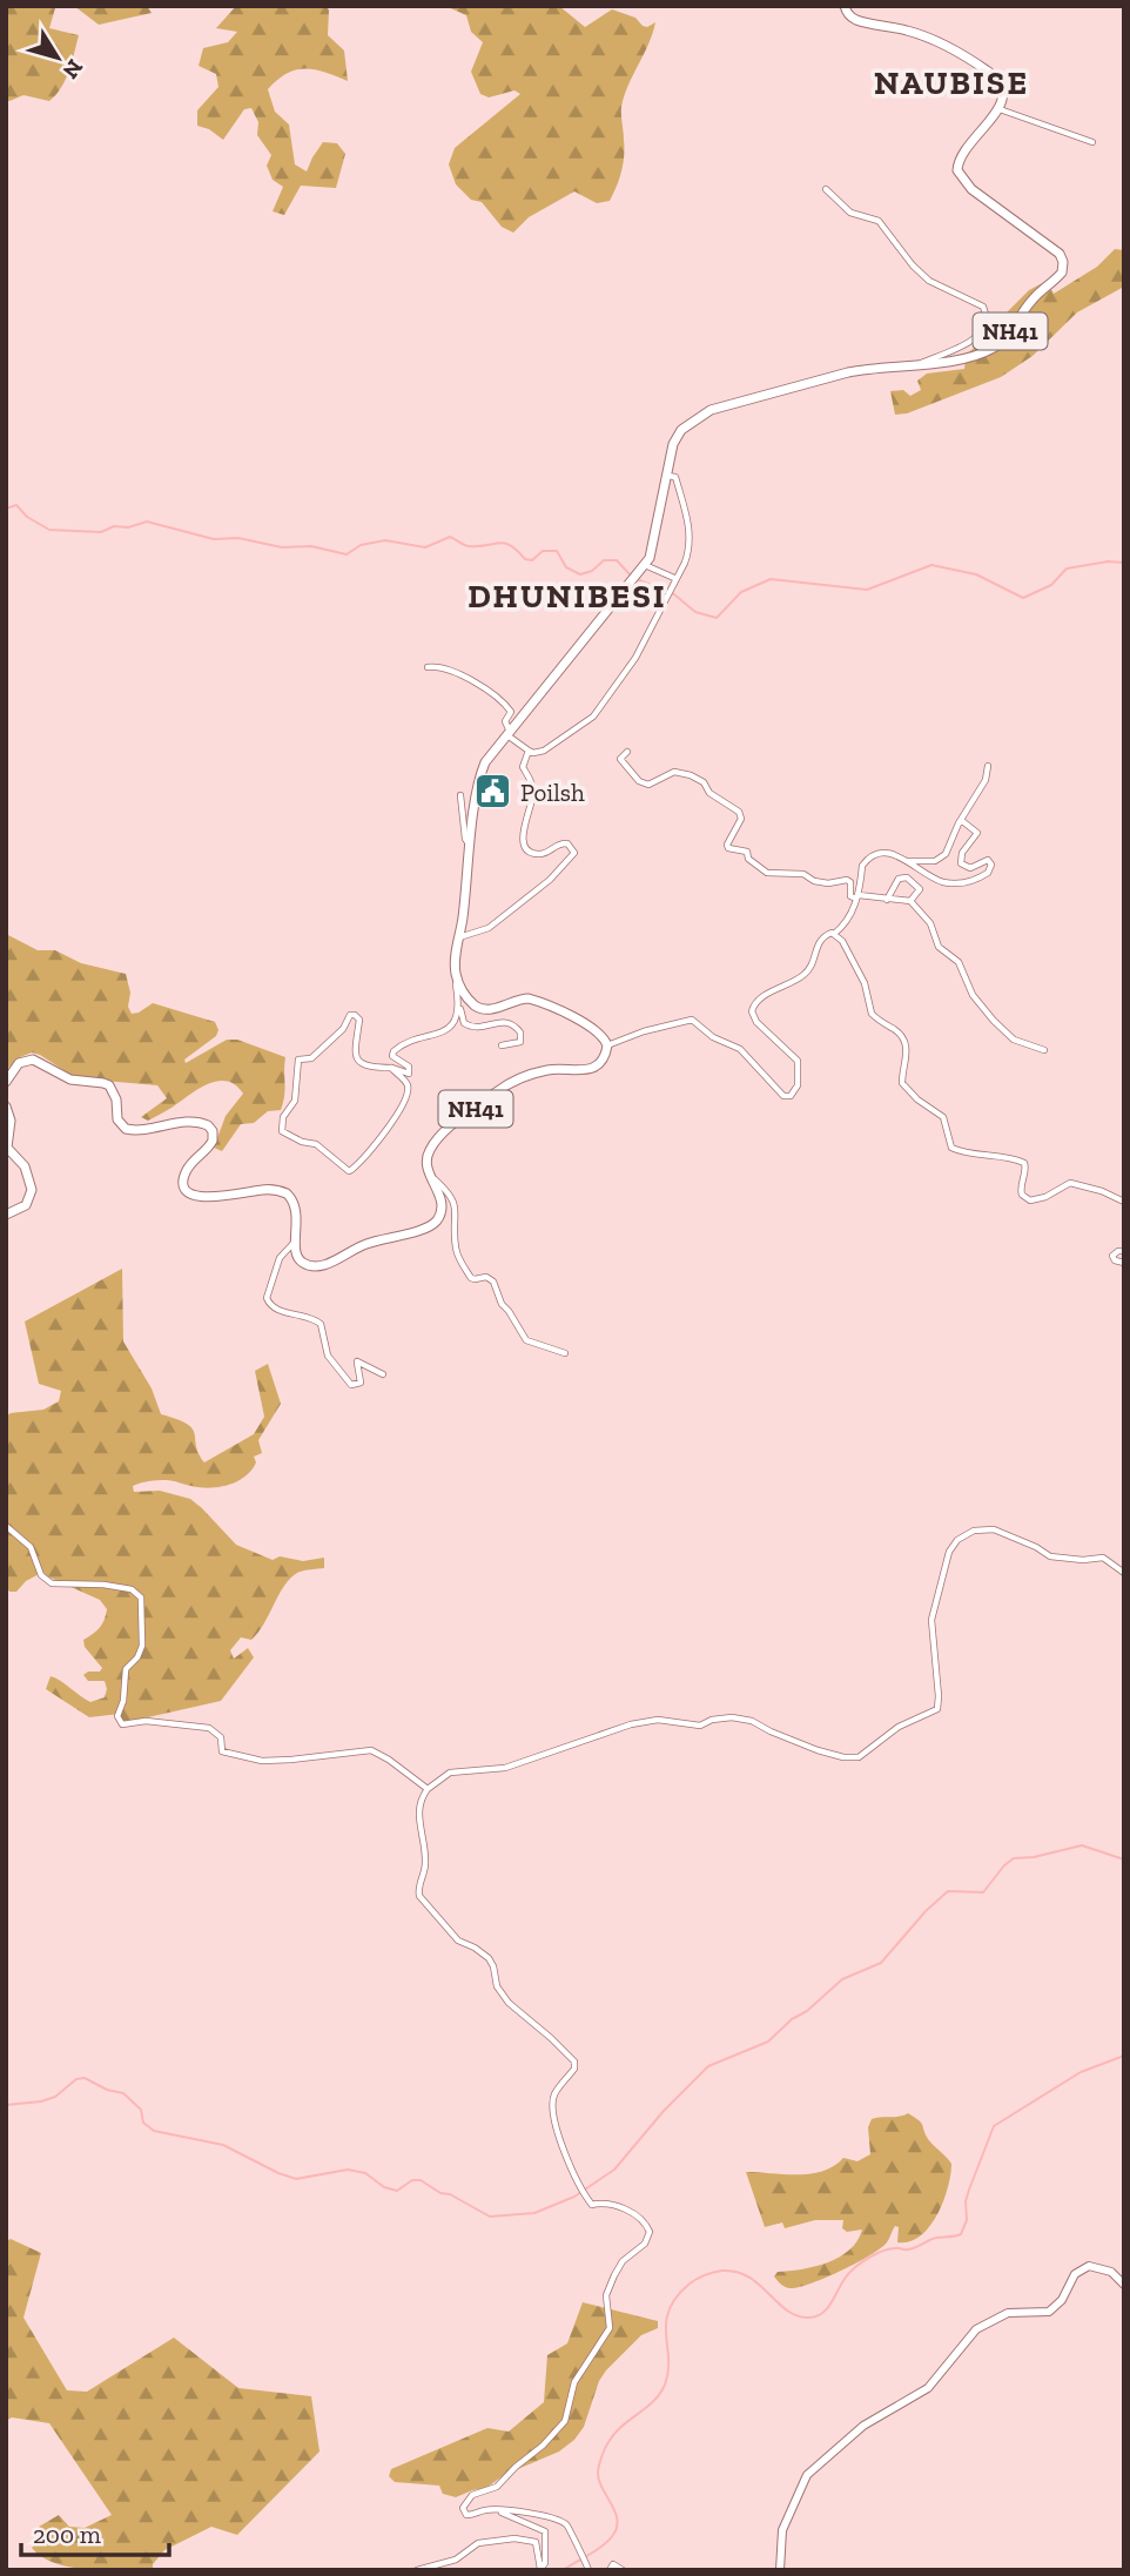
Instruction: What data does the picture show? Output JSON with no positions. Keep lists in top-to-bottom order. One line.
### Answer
{"streets":{"highway":["NH41"]},"districts":["NAUBISE","DHUNIBESI"],"places":{"public building":["Poilsh"]},"scale_bar":"200 m","north":"bottom right"}
